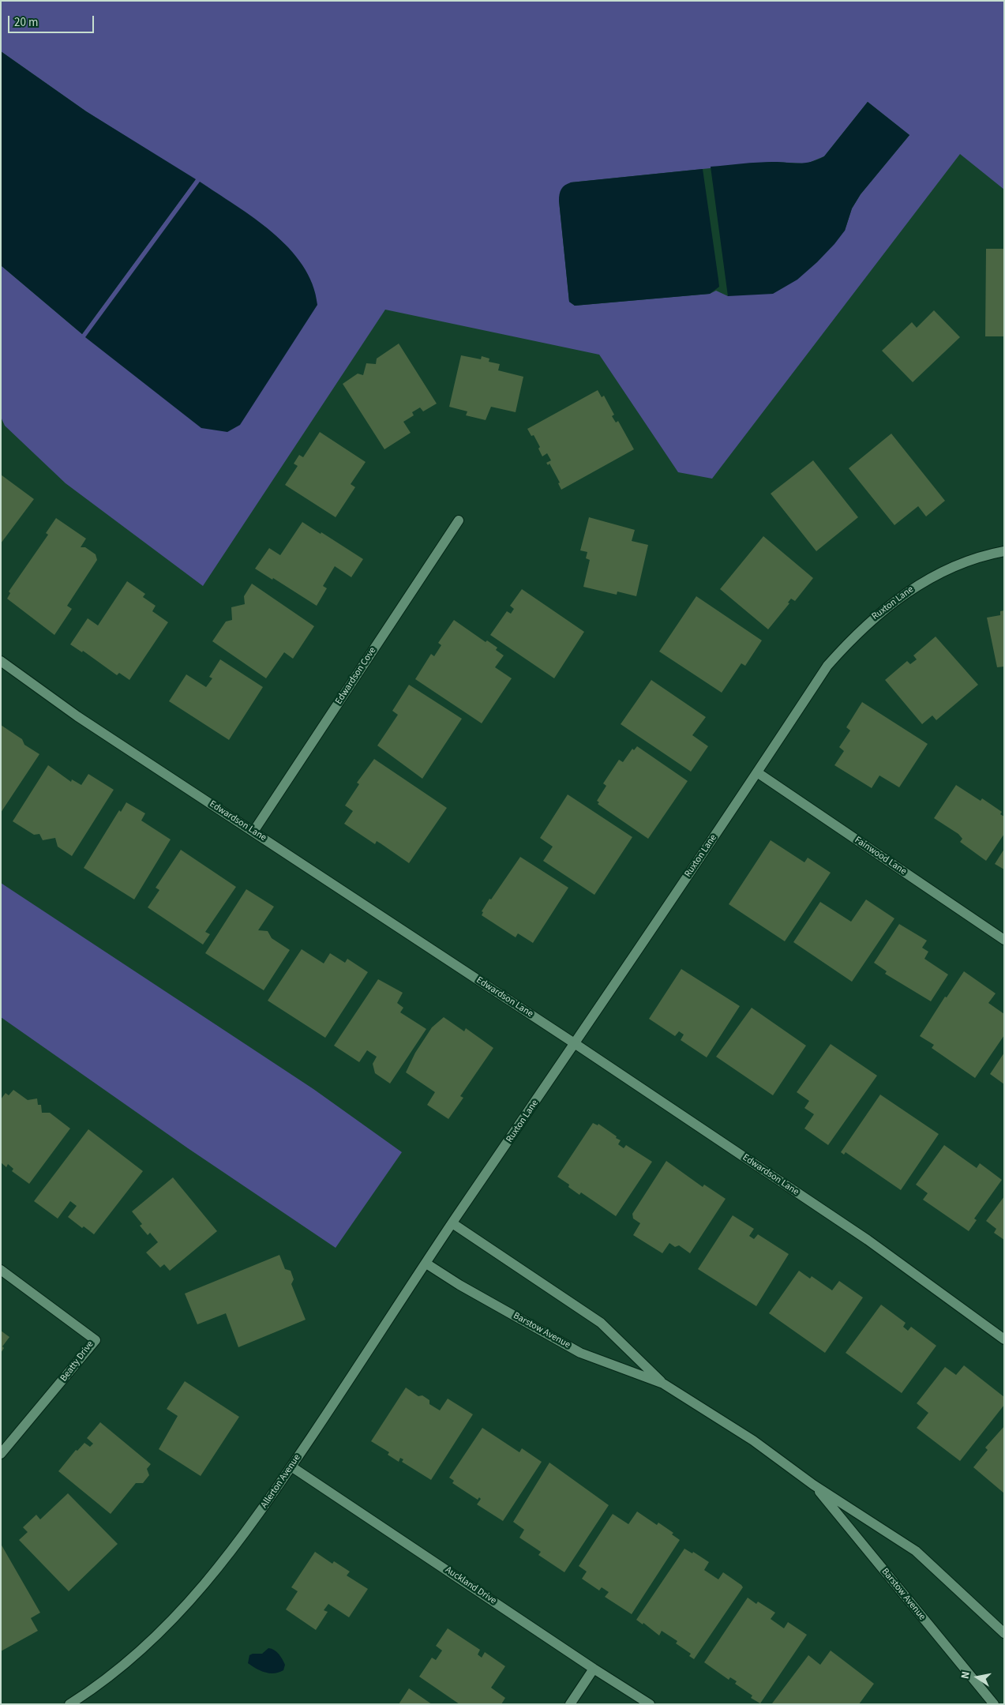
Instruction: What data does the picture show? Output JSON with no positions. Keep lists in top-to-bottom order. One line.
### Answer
{"streets":{"street":["Ruxton Lane","Edwardson Cove","Edwardson Lane","Fainwood Lane","Barstow Avenue","Beatty Drive","Allerton Avenue","Auckland Drive"]},"crossings":[["Ruxton Lane","Edwardson Lane"],["Ruxton Lane","Fainwood Lane"],["Ruxton Lane","Barstow Avenue"],["Ruxton Lane","Allerton Avenue"],["Edwardson Cove","Edwardson Lane"],["Barstow Avenue","Allerton Avenue"],["Allerton Avenue","Auckland Drive"]],"scale_bar":"20 m","north":"left"}
